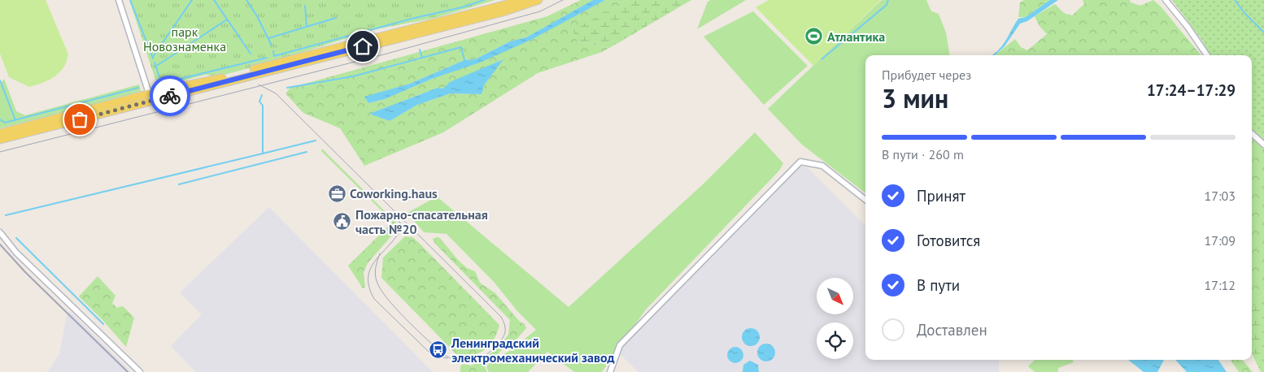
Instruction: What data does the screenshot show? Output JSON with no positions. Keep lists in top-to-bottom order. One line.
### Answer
{"parks":["парк Новознаменка"],"places":{"sports":["Атлантика"],"office":["Coworking.haus"],"public building":["Пожарно-спасательная часть №20"],"bus stop":["Ленинградский электромеханический завод"]},"north":"bottom right","page":{"heading":["3 мин","Прибудет через","17:24–17:29"],"bar":"В пути · 260 m","list":[["Принят","17:03"],["Готовится","17:09"],["В пути","17:12"],"Доставлен"]}}
